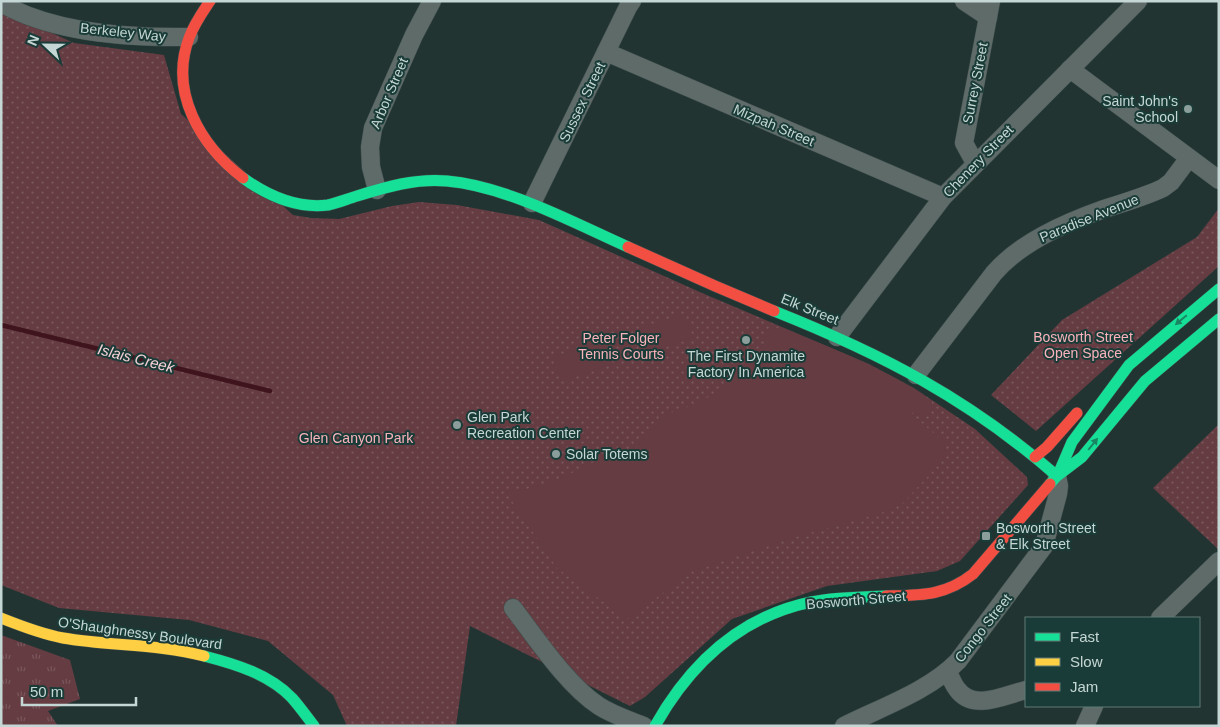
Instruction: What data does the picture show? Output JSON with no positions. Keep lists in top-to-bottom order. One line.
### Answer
{"streets":{"main road":["Elk Street","Bosworth Street","O'Shaughnessy Boulevard"],"street":["Berkeley Way","Surrey Street","Arbor Street","Sussex Street","Mizpah Street","Chenery Street","Paradise Avenue","Congo Street"]},"crossings":[["Berkeley Way","Elk Street"],["Surrey Street","Chenery Street"],["Arbor Street","Elk Street"],["Sussex Street","Mizpah Street"],["Sussex Street","Elk Street"],["Mizpah Street","Chenery Street"],["Chenery Street","Elk Street"],["Paradise Avenue","Elk Street"],["Elk Street","Bosworth Street"],["Elk Street","Congo Street"],["Bosworth Street","Congo Street"]],"water":["Islais Creek"],"parks":["Bosworth Street Open Space","Peter Folger Tennis Courts","Glen Canyon Park"],"places":{"other":["Saint John's School","The First Dynamite Factory In America","Glen Park Recreation Center","Solar Totems"],"transit":["Bosworth Street & Elk Street"]},"legend":["Fast","Slow","Jam"],"scale_bar":"50 m","north":"left"}
